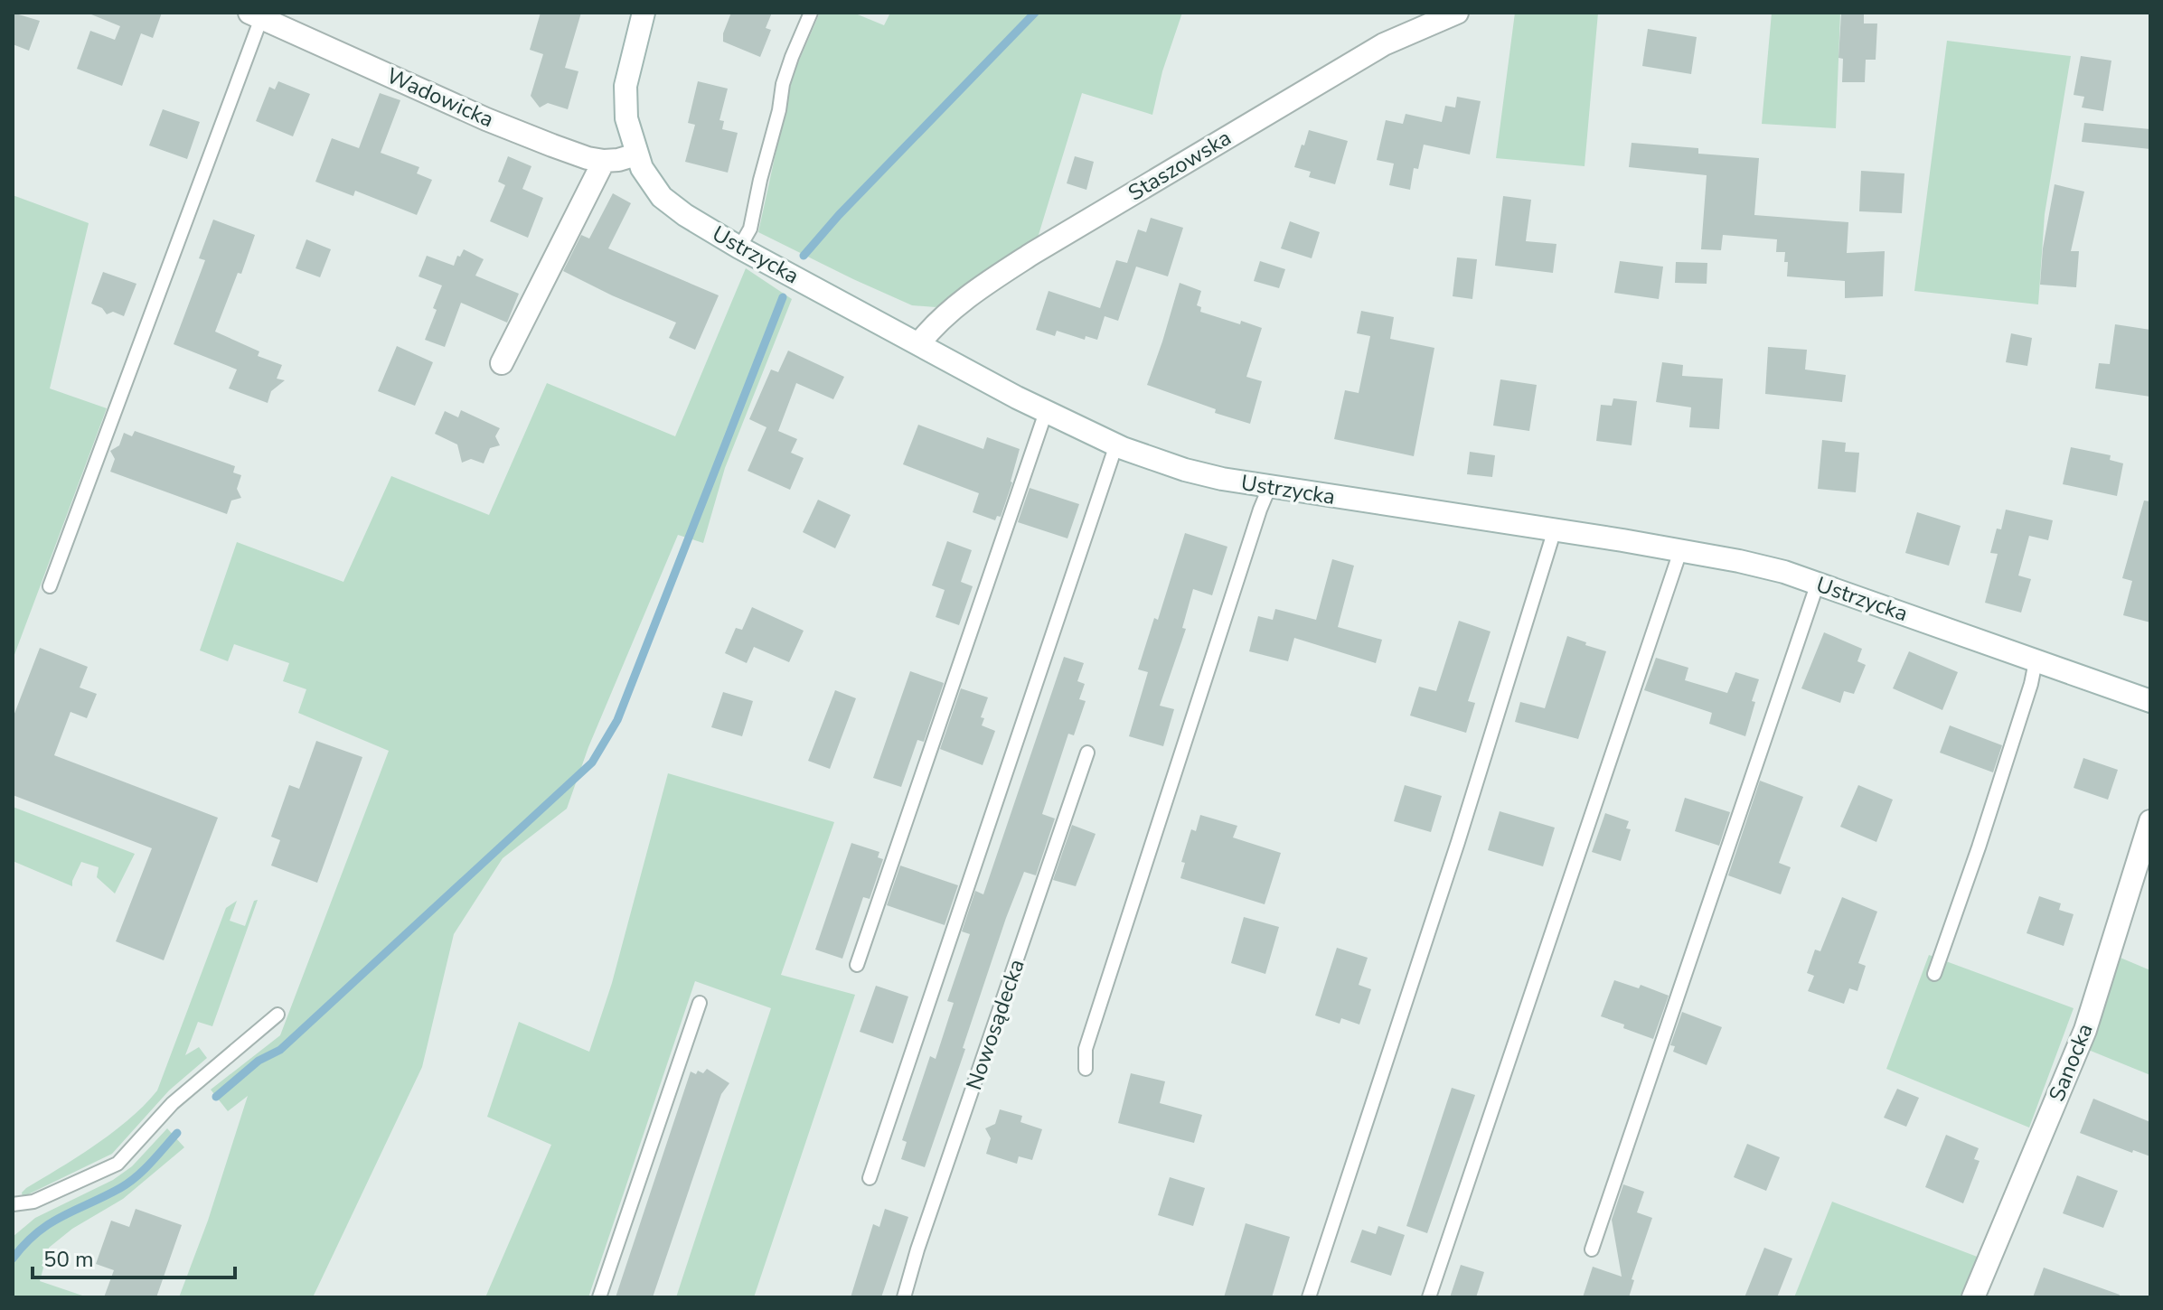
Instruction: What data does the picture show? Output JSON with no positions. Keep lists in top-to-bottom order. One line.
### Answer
{"streets":{"street":["Wadowicka","Staszowska","Ustrzycka","Sanocka"],"lane":["Nowosądecka"]},"crossings":[["Wadowicka","Ustrzycka"],["Staszowska","Ustrzycka"]],"scale_bar":"50 m"}
